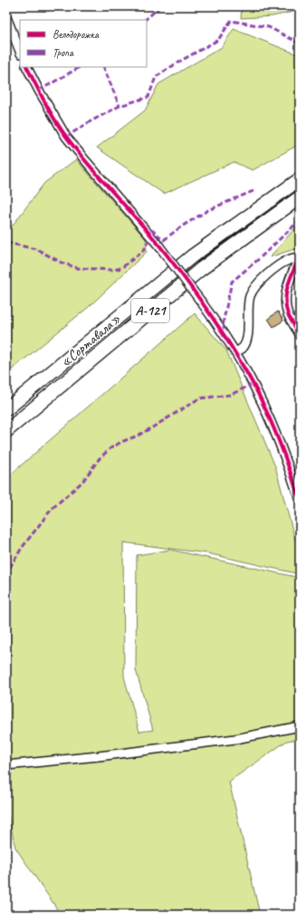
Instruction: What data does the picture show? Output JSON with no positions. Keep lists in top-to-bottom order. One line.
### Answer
{"streets":{"highway":["А-121","«Сортавала»"]},"legend":["Велодорожка","Тропа"]}
